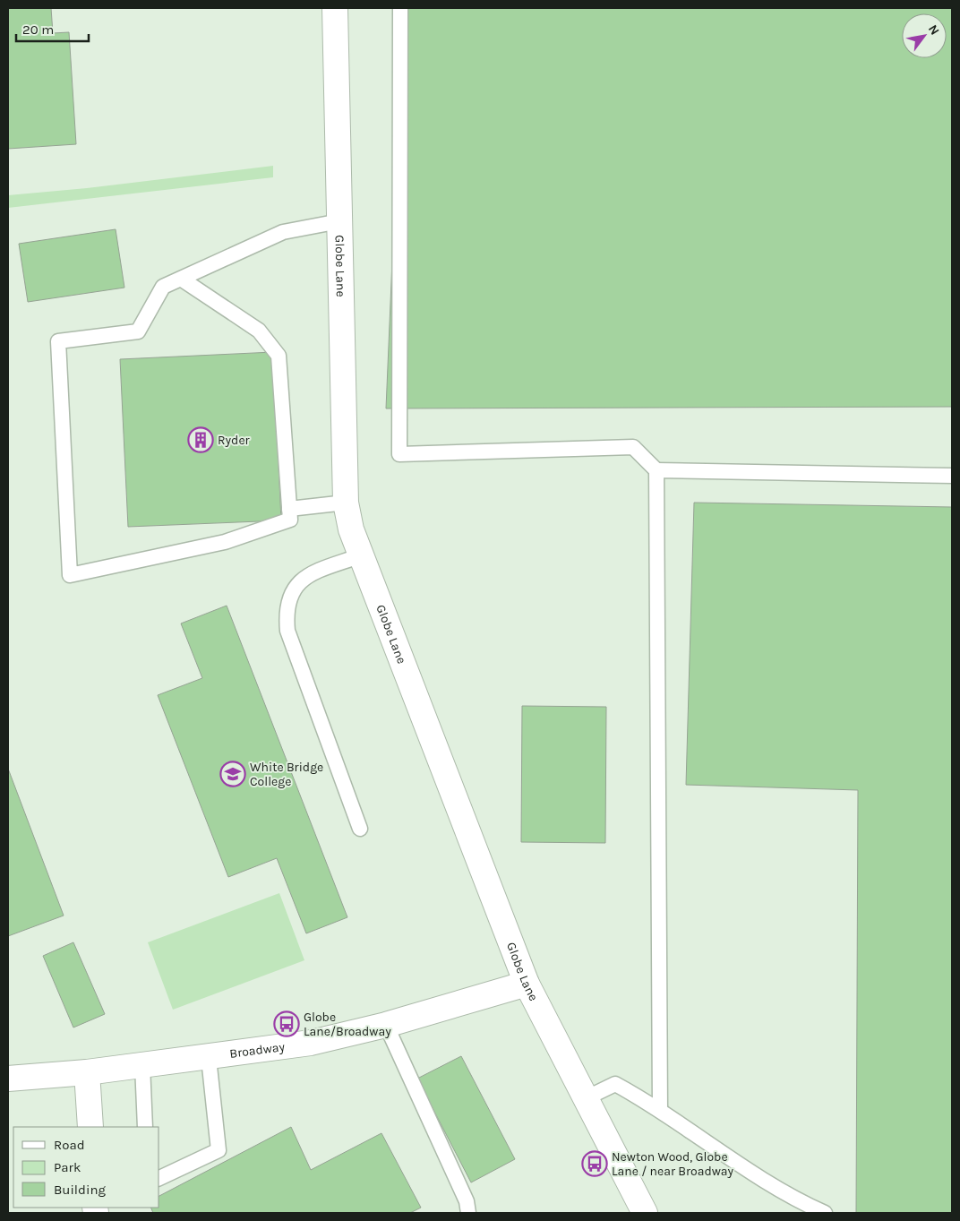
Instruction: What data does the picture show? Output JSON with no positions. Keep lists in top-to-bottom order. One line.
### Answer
{"streets":{"street":["Globe Lane","Broadway"]},"crossings":[["Globe Lane","Broadway"]],"places":{"building":["Ryder"],"school or university":["White Bridge College"],"bus stop":["Globe Lane/Broadway","Newton Wood, Globe Lane / near Broadway"]},"legend":["Road","Park","Building"],"scale_bar":"20 m","north":"top right"}
